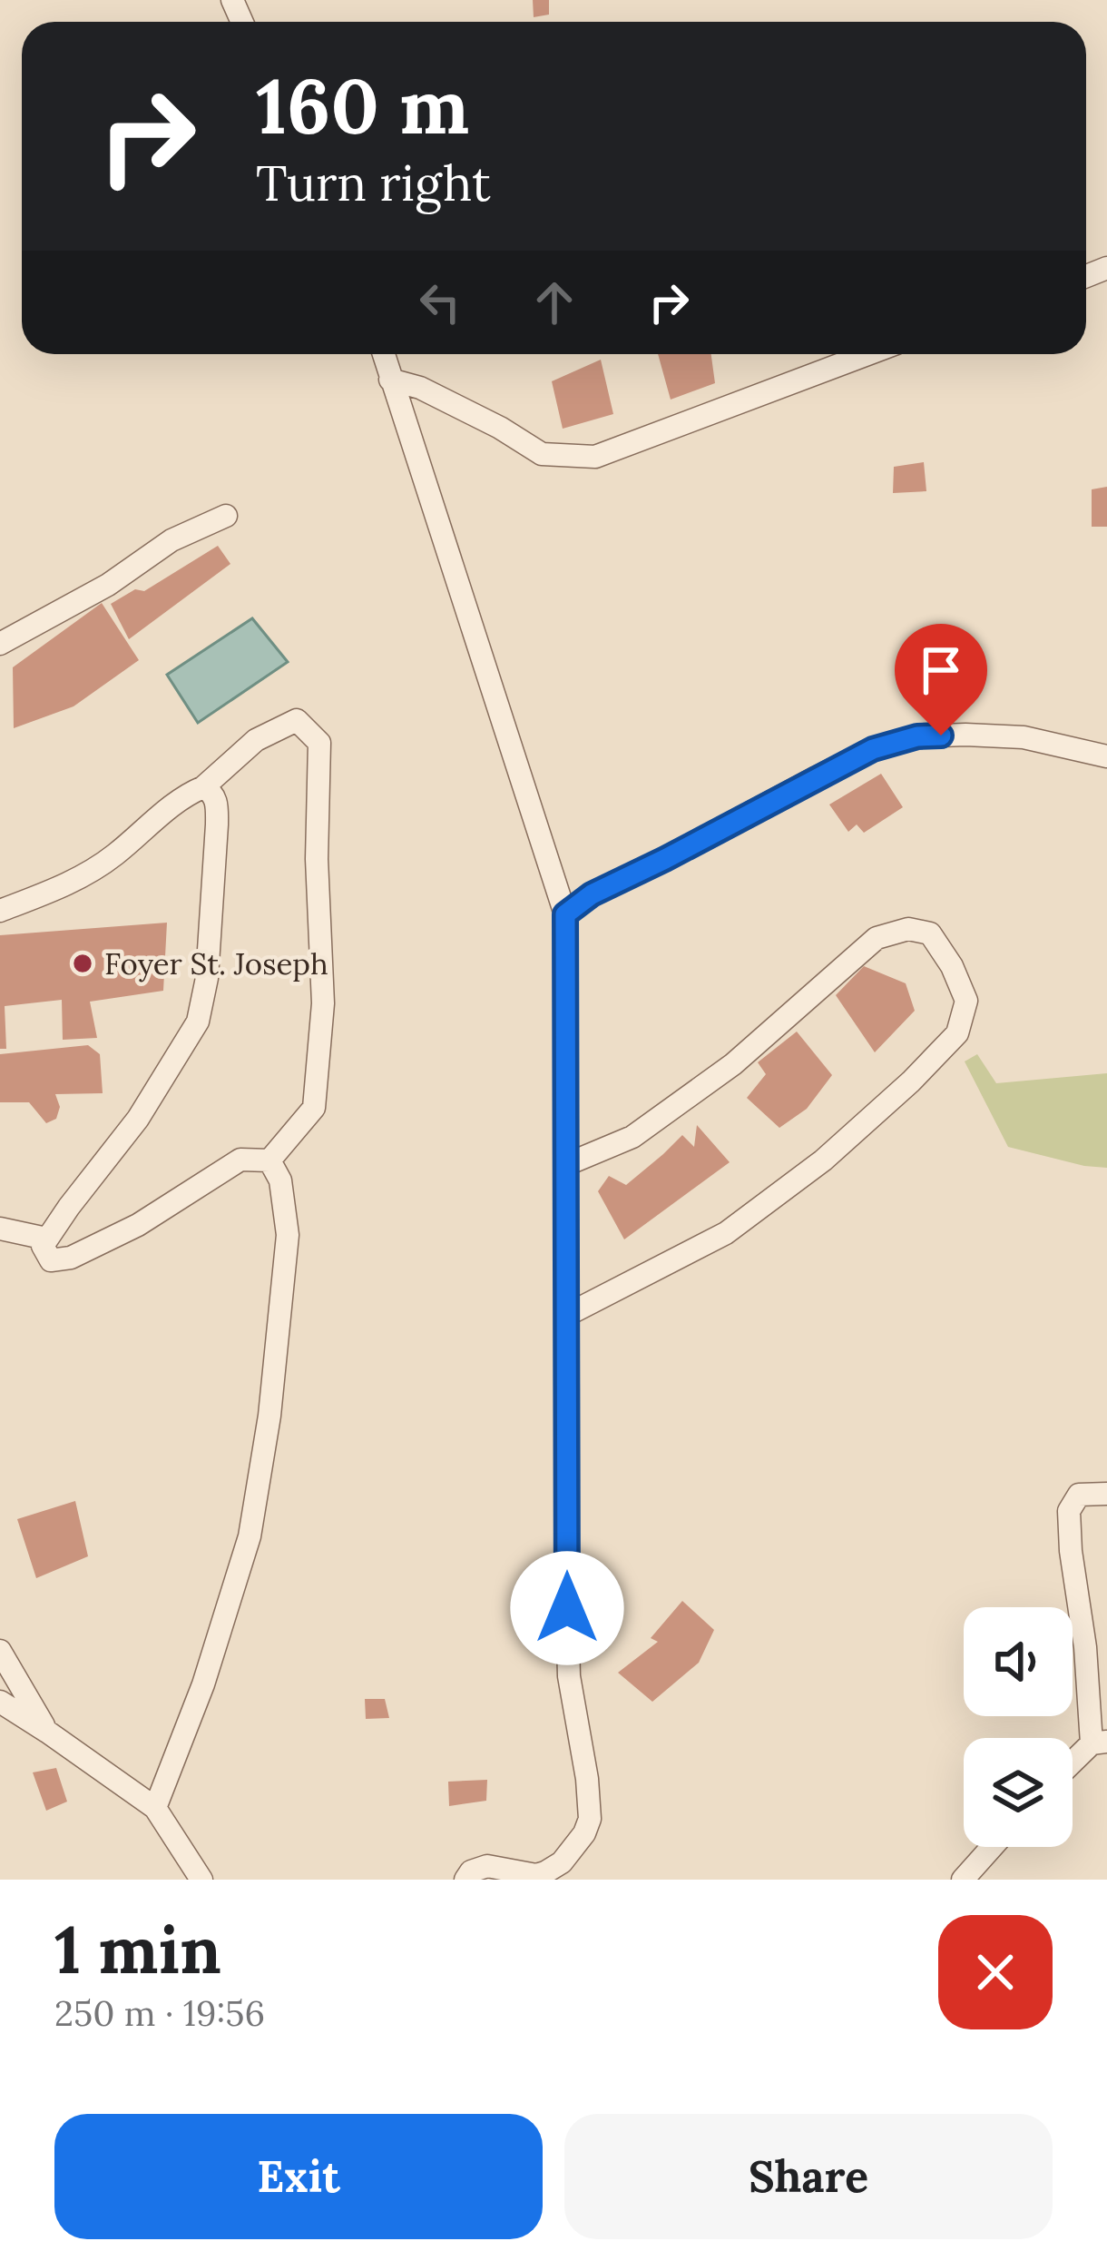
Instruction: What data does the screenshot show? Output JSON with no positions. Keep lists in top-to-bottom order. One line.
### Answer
{"places":["Foyer St. Joseph"],"page":{"turn":["160 m","Turn right"],"heading":["1 min","250 m · 19:56"],"buttons":["Exit","Share"]}}
